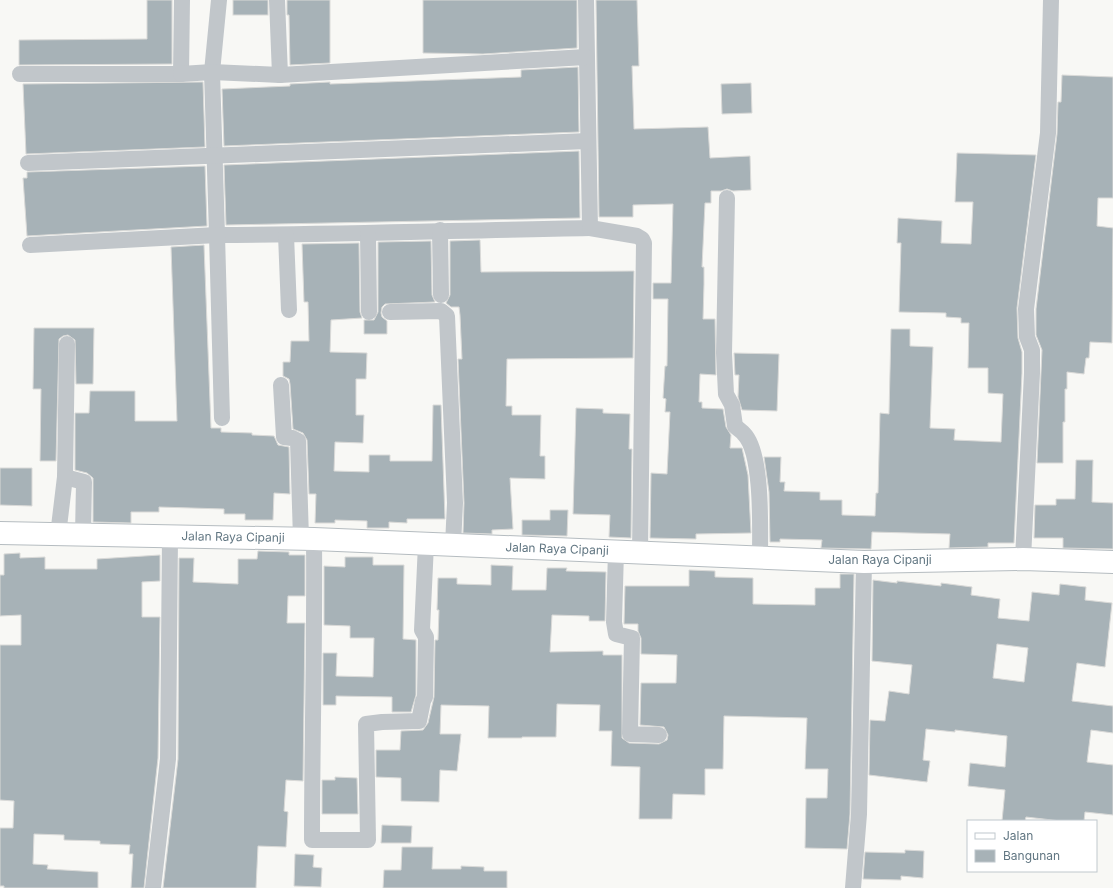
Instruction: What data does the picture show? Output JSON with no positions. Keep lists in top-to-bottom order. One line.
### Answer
{"streets":{"main road":["Jalan Raya Cipanji"]},"legend":["Jalan","Bangunan"]}
